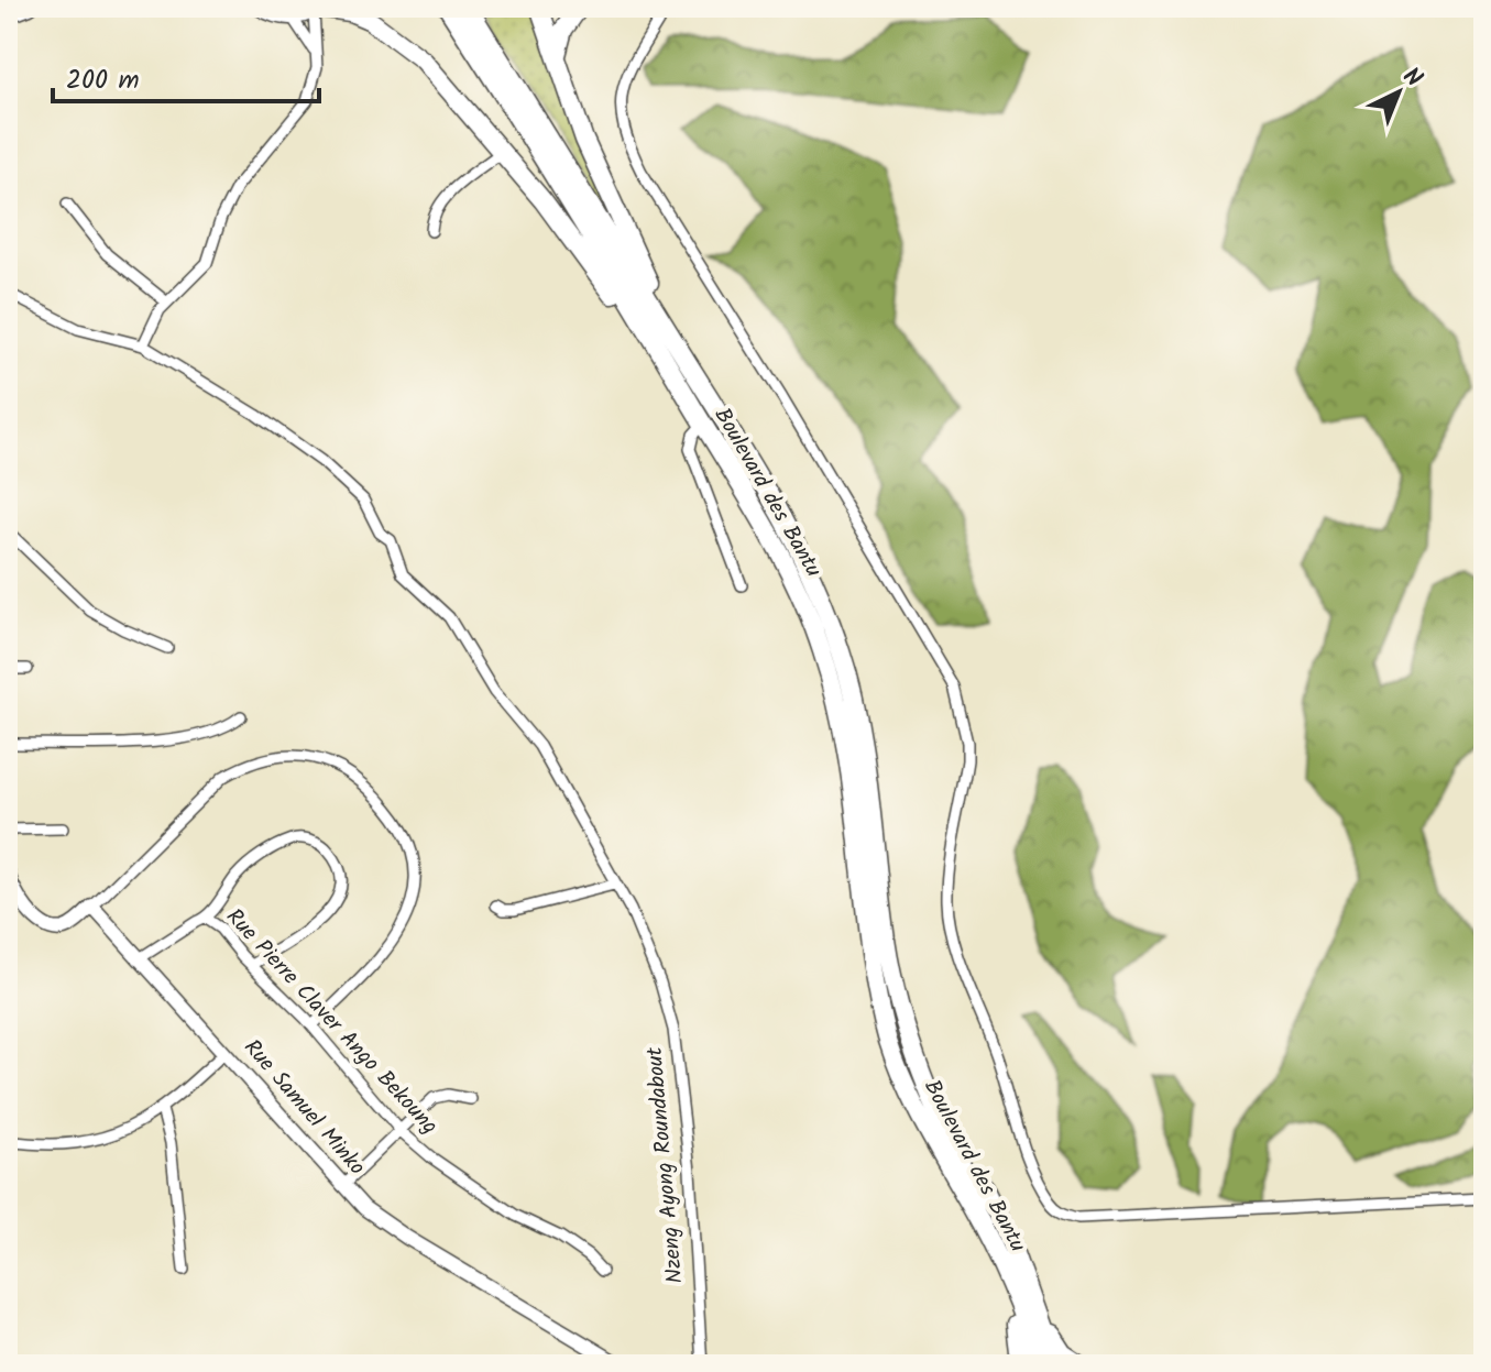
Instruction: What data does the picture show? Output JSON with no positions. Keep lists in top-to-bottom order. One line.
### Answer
{"streets":{"highway":["Boulevard des Bantu"],"street":["Rue Pierre Claver Ango Bekoung","Rue Samuel Minko","Nzeng Ayong Roundabout"]},"scale_bar":"200 m","north":"top right"}
